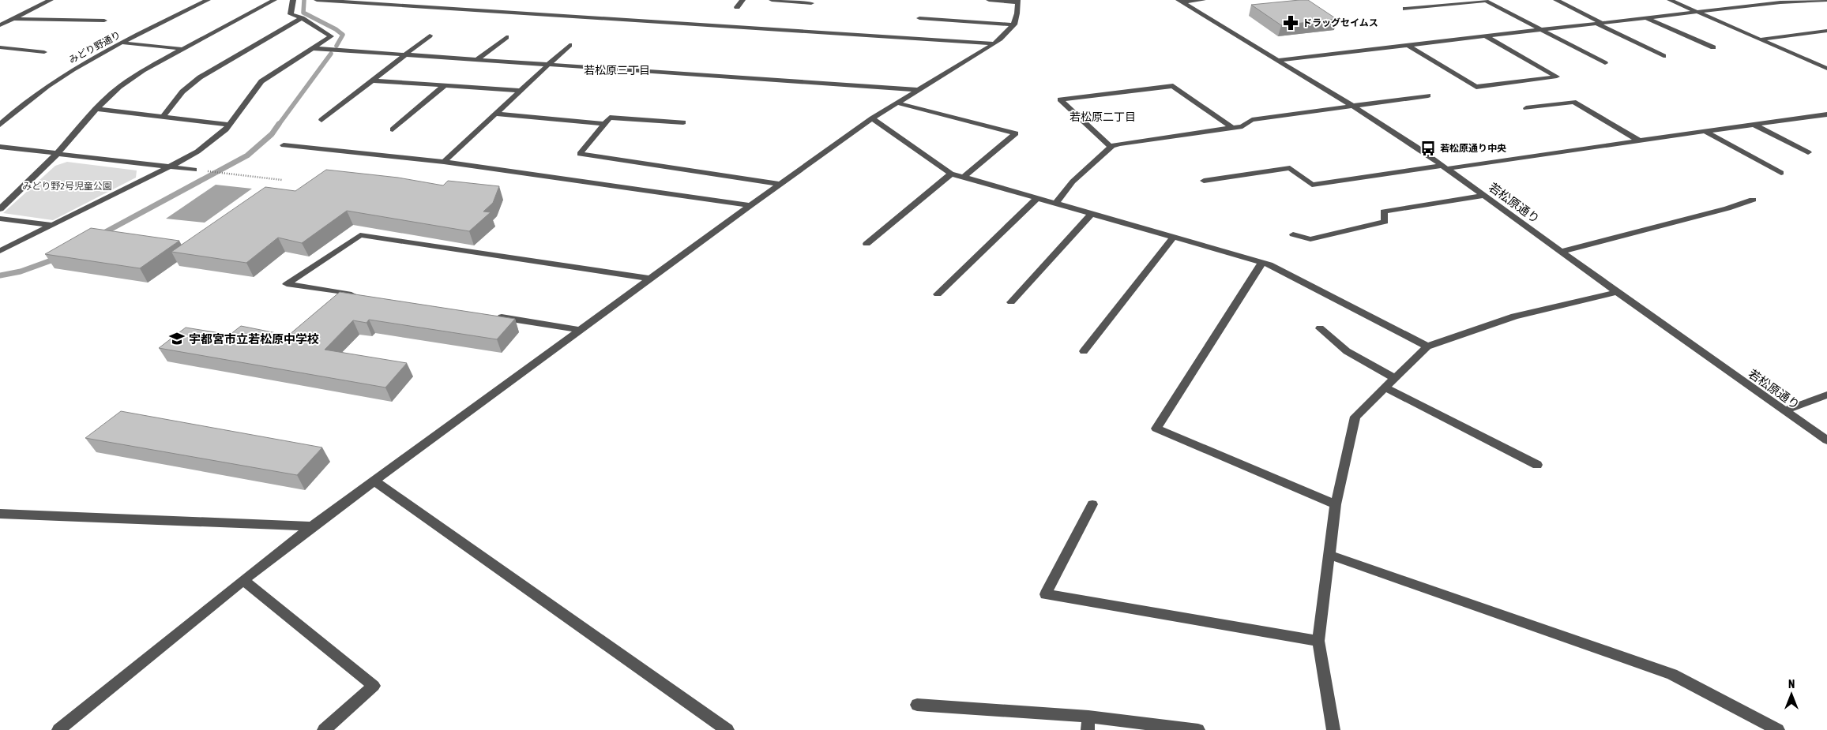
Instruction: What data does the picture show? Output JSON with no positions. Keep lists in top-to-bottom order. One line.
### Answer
{"streets":{"street":["みどり野通り","若松原通り"]},"districts":["若松原三丁目","若松原二丁目"],"parks":["みどり野2号児童公園"],"places":{"pharmacy":["ドラッグセイムス"],"bus stop":["若松原通り中央"],"school or university":["宇都宮市立若松原中学校"]},"north":"top"}
